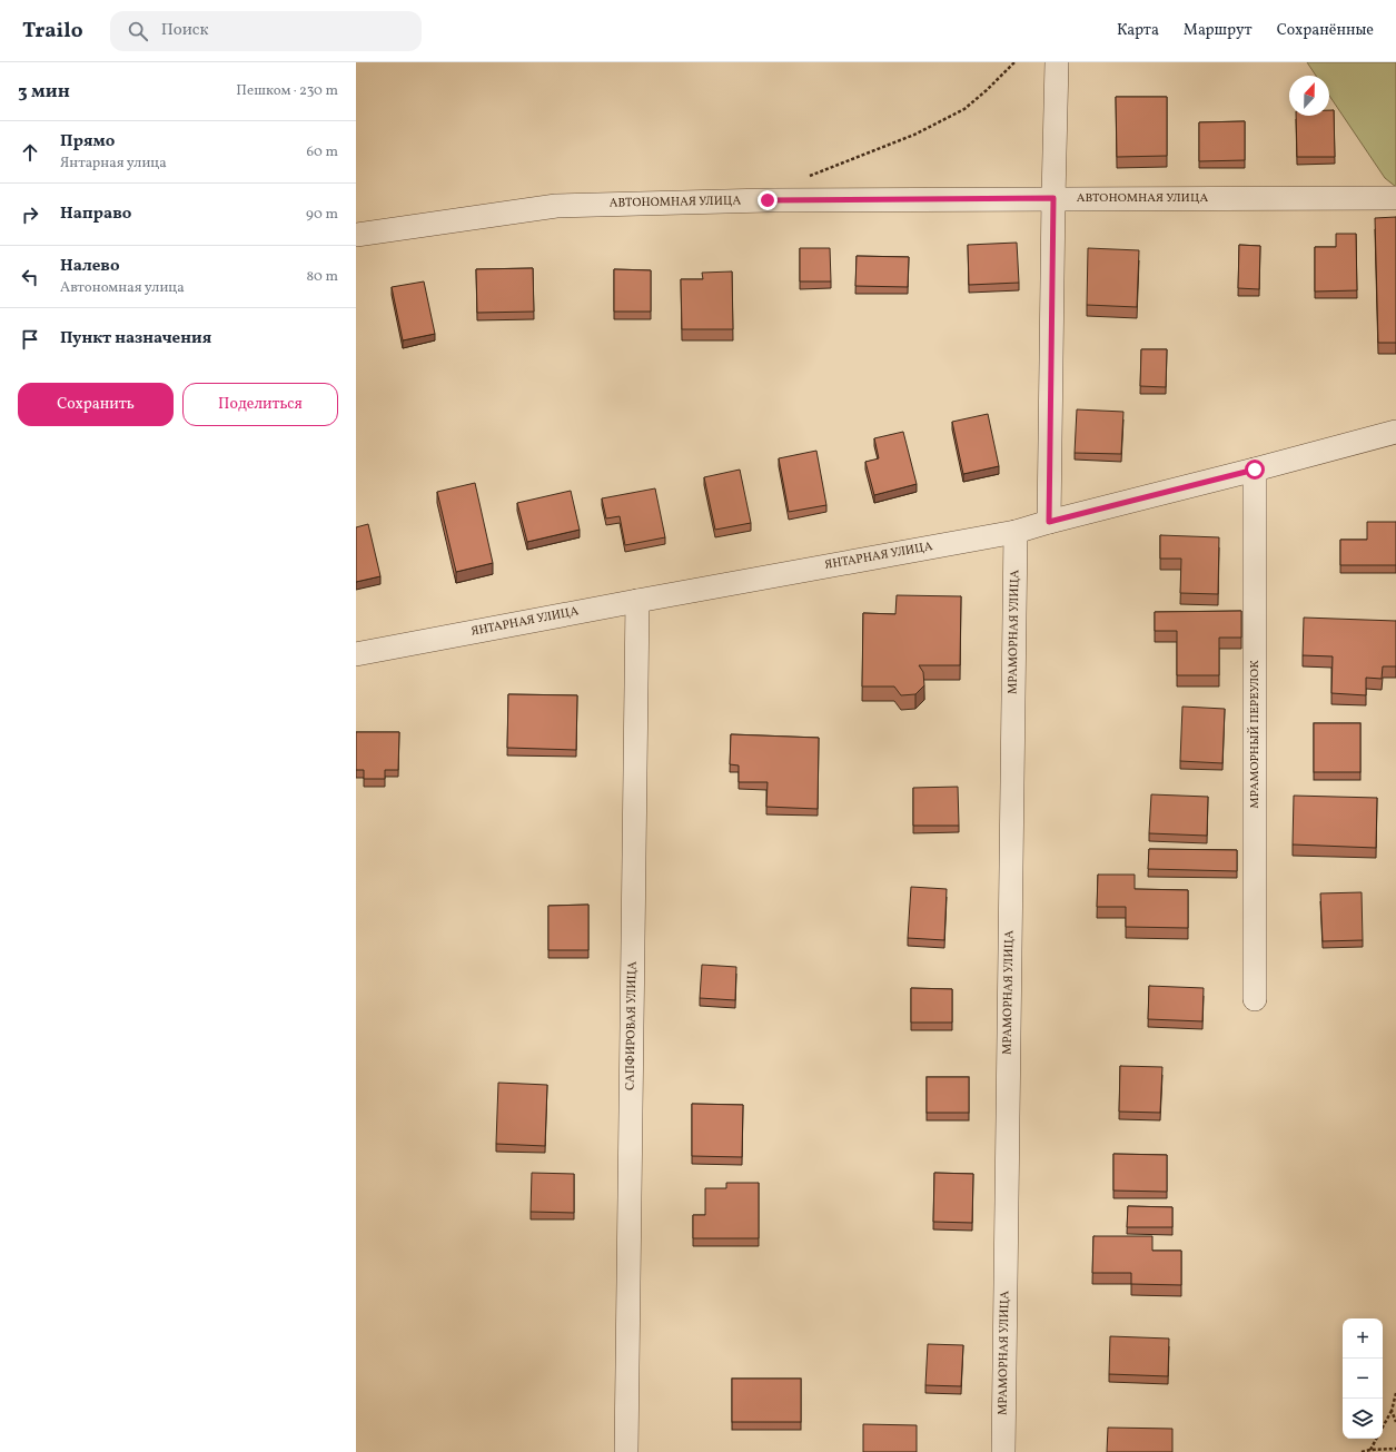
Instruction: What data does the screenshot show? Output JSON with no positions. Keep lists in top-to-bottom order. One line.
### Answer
{"streets":{"street":["АВТОНОМНАЯ УЛИЦА","ЯНТАРНАЯ УЛИЦА","МРАМОРНАЯ УЛИЦА","МРАМОРНЫЙ ПЕРЕУЛОК","САПФИРОВАЯ УЛИЦА"]},"crossings":[["ЯНТАРНАЯ УЛИЦА","МРАМОРНАЯ УЛИЦА"],["ЯНТАРНАЯ УЛИЦА","МРАМОРНЫЙ ПЕРЕУЛОК"],["ЯНТАРНАЯ УЛИЦА","САПФИРОВАЯ УЛИЦА"]],"north":"top","page":{"header":"Trailo","search":"Поиск","nav":["Карта","Маршрут","Сохранённые"],"heading":["3 мин","Пешком · 230 m"],"list":[["Прямо","Янтарная улица","60 m"],["Направо","90 m"],["Налево","Автономная улица","80 m"],"Пункт назначения"],"buttons":["Сохранить","Поделиться"],"map_buttons":["+","−"]}}
